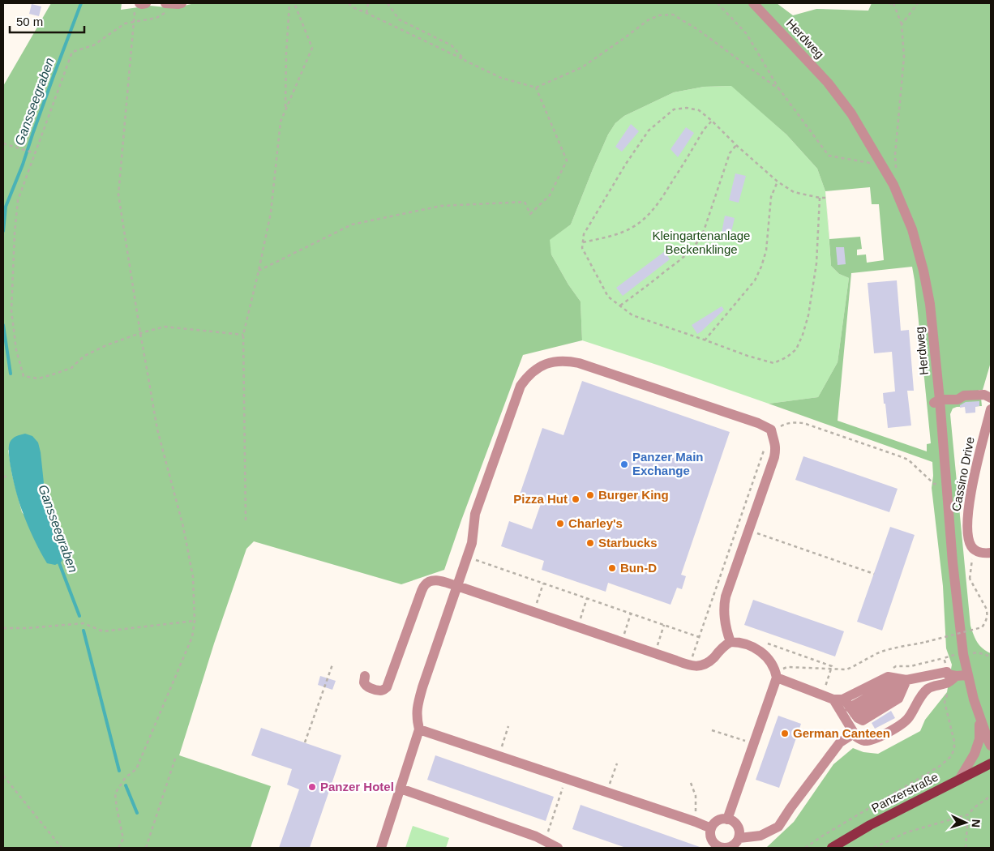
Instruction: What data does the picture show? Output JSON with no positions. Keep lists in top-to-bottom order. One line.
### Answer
{"streets":{"main road":["Panzerstraße"],"street":["Herdweg","Cassino Drive"]},"water":["Gansseegraben"],"parks":["Kleingartenanlage Beckenklinge"],"places":["Panzer Main Exchange","Burger King","Pizza Hut","Charley's","Starbucks","Bun-D","German Canteen","Panzer Hotel"],"scale_bar":"50 m","north":"right"}
